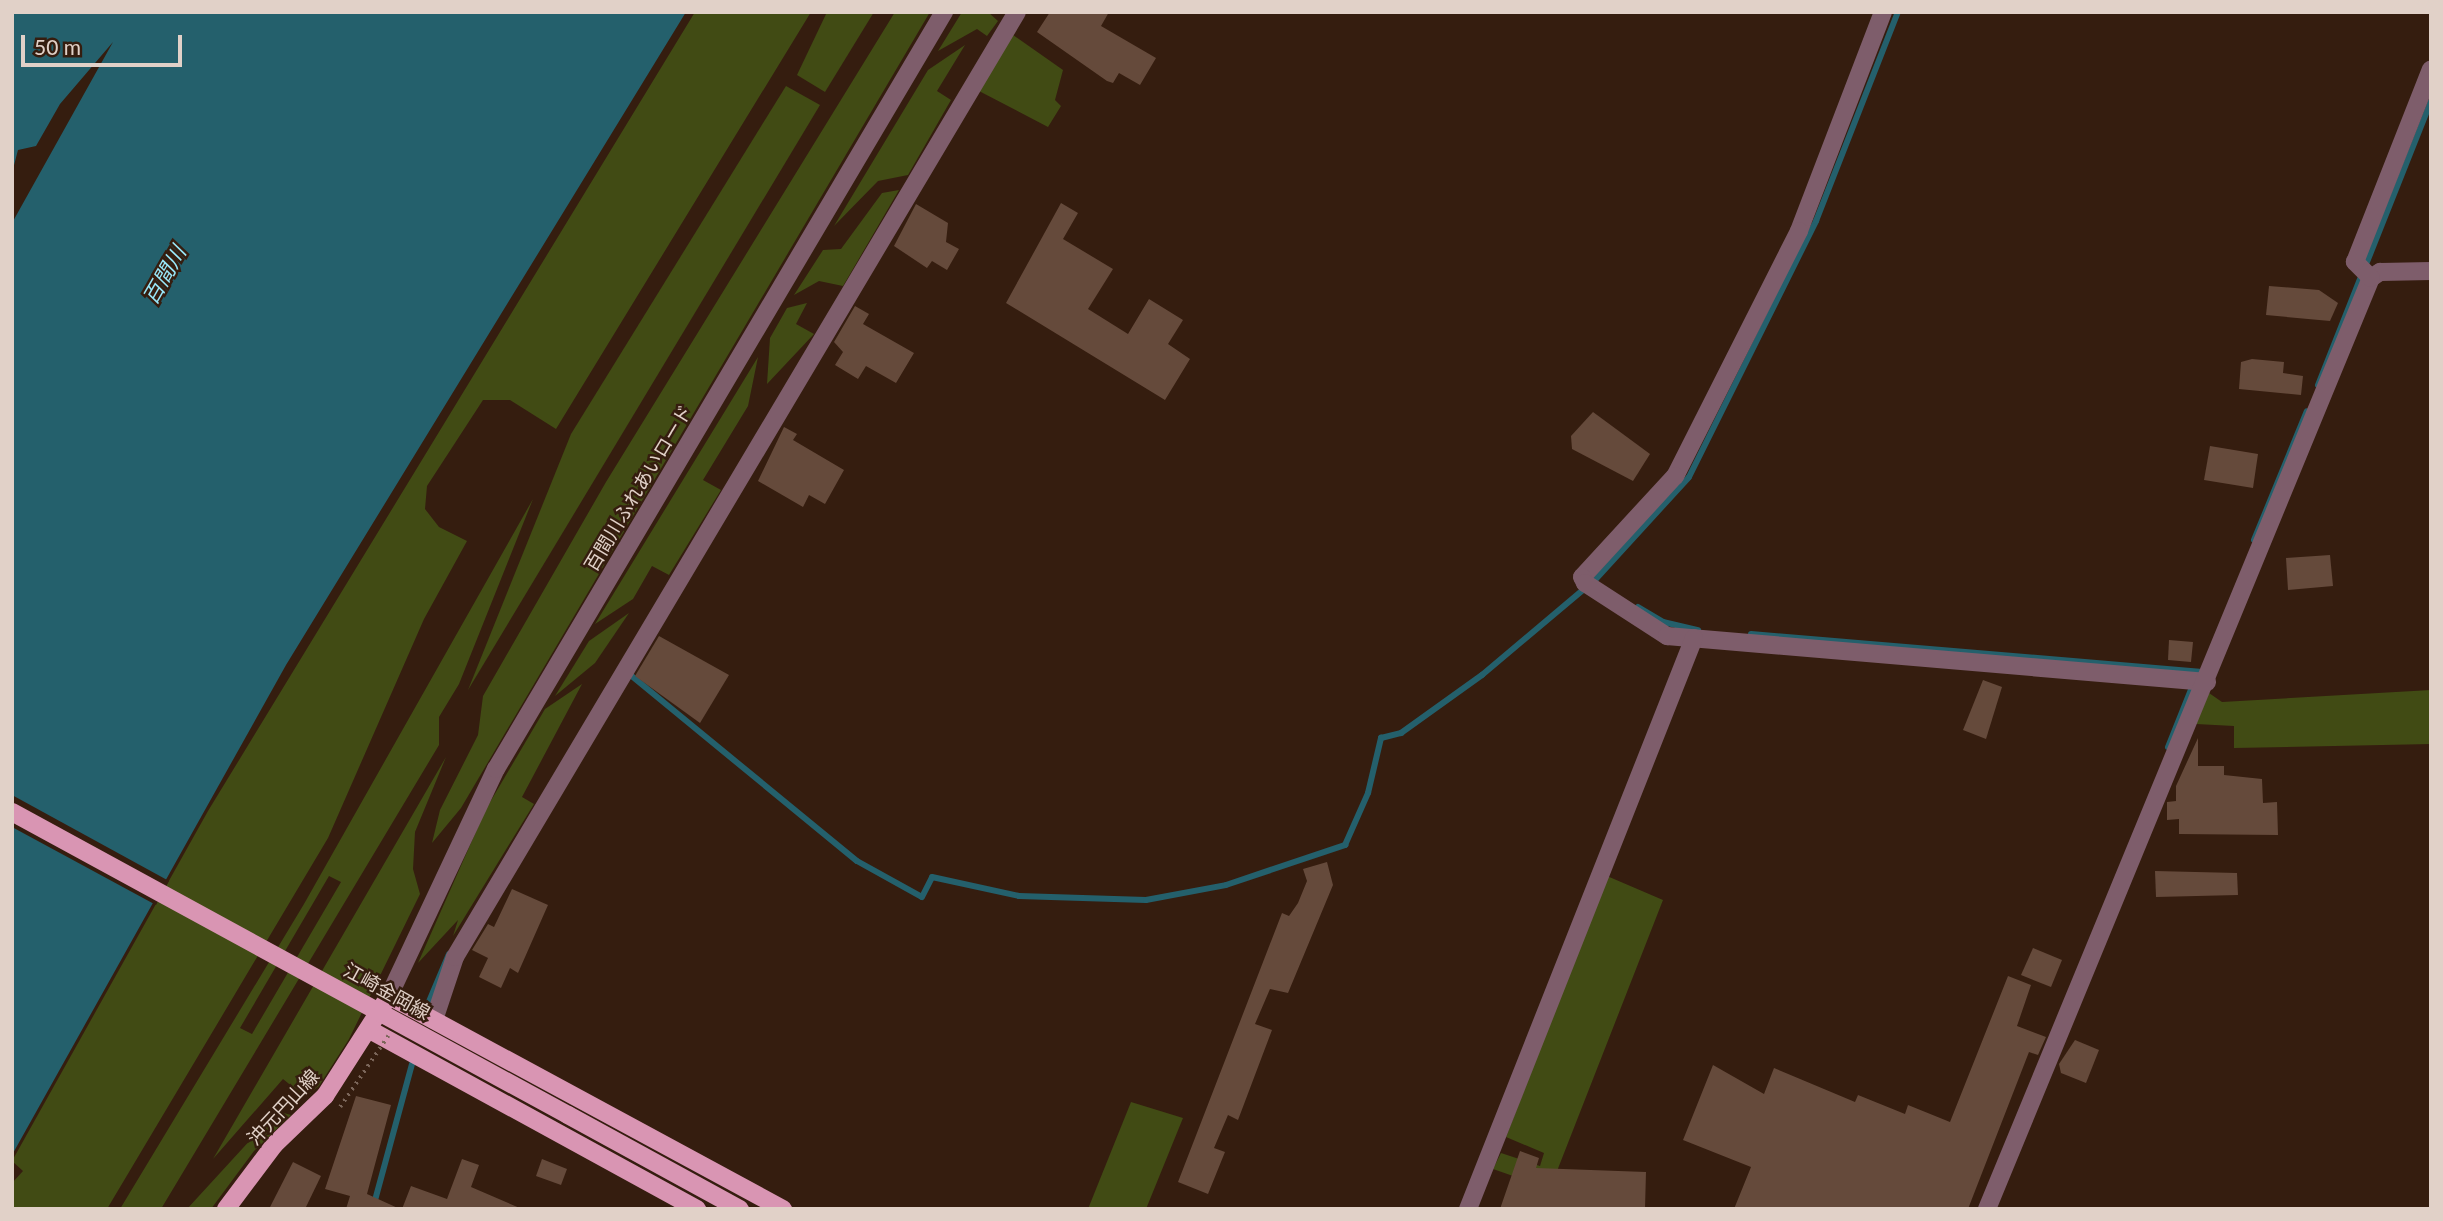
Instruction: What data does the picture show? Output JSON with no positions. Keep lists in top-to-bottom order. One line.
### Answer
{"streets":{"main road":["江崎金岡線","沖元円山線"],"street":["百間川ふれあいロード"]},"crossings":[["百間川ふれあいロード","沖元円山線"]],"water":["百間川"],"scale_bar":"50 m"}
